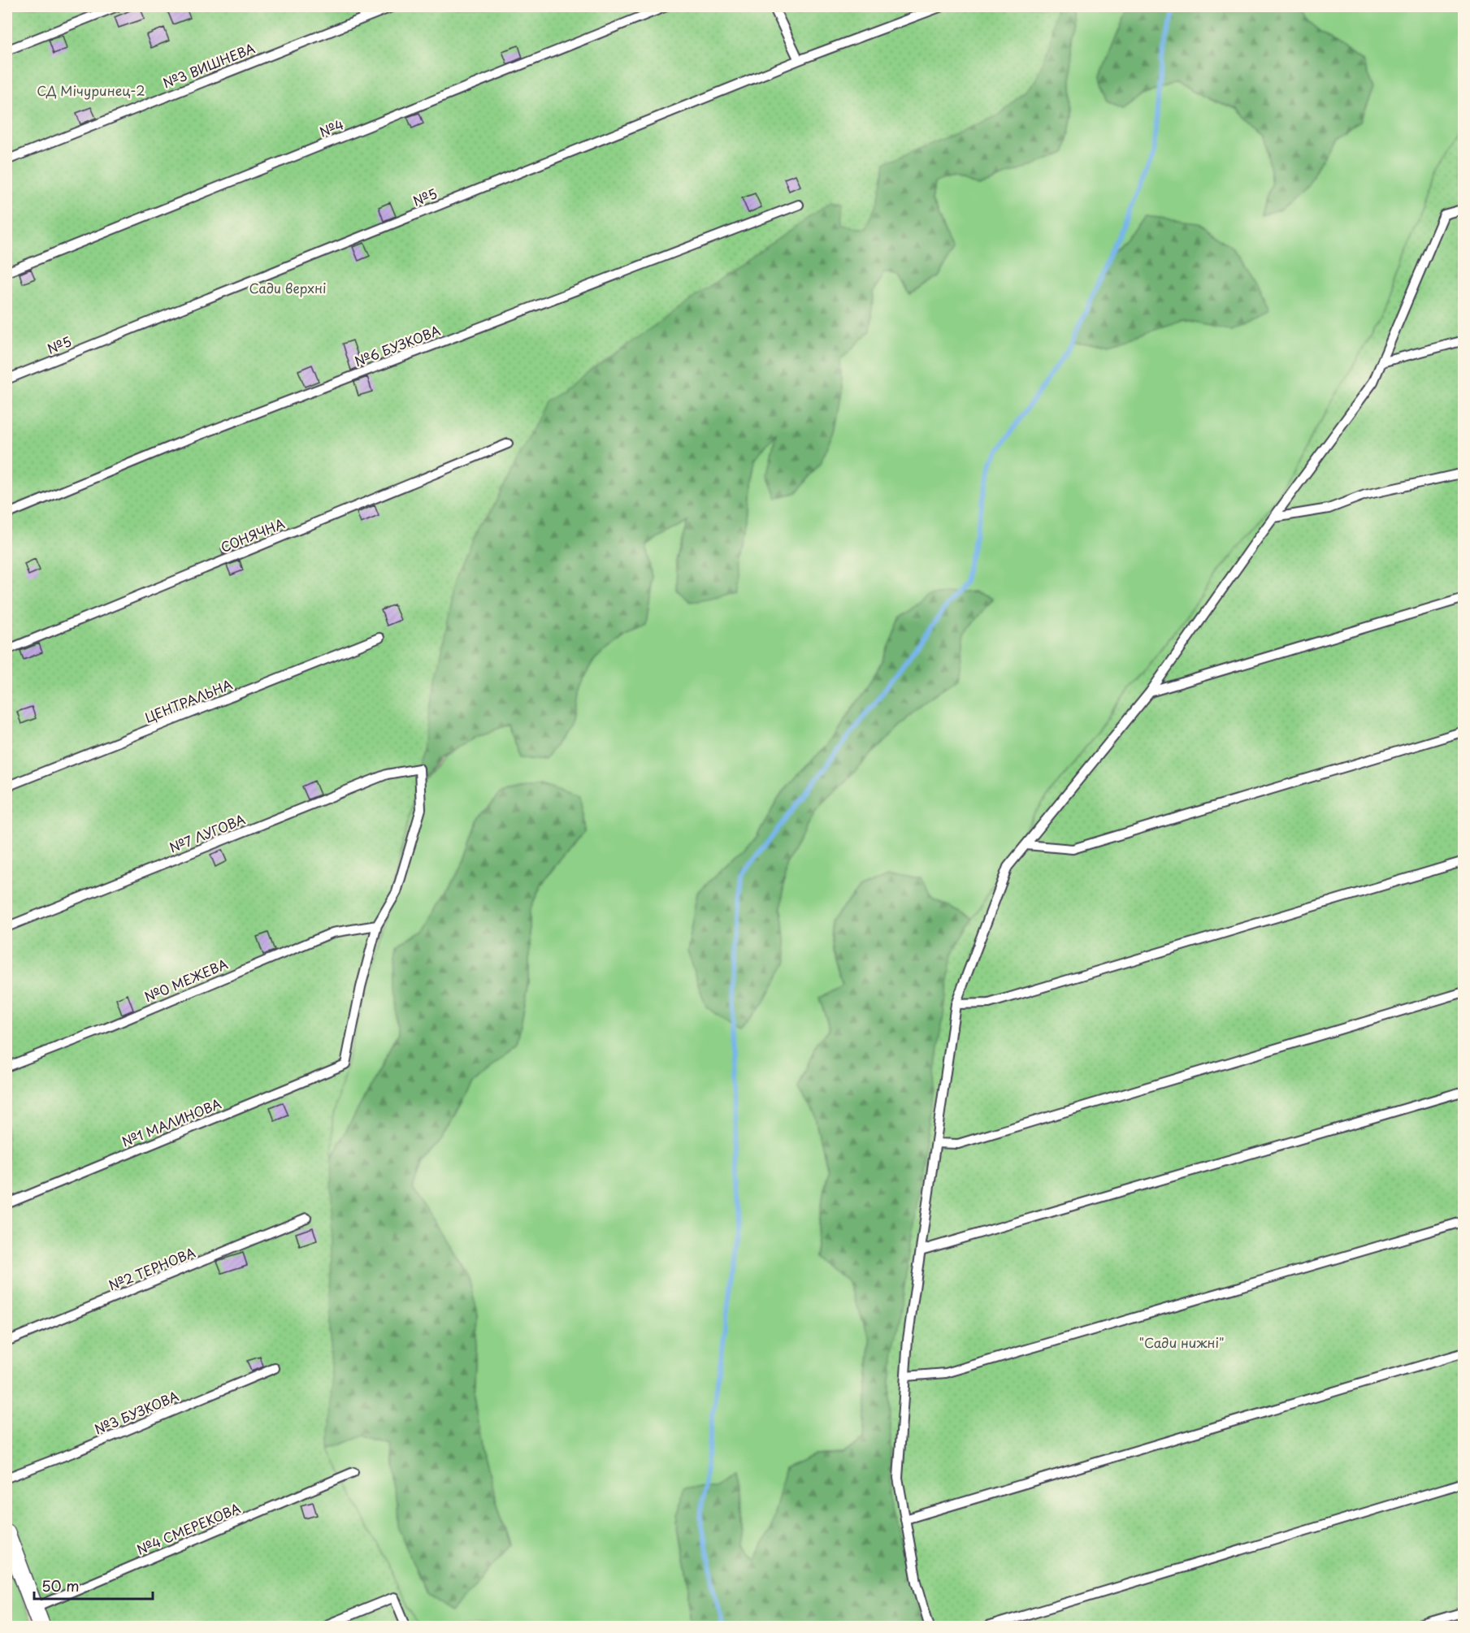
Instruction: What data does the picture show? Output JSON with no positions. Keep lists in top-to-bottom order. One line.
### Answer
{"streets":{"lane":["№3 ВИШНЕВА","№4","№5","№6 БУЗКОВА","СОНЯЧНА","ЦЕНТРАЛЬНА","№7 ЛУГОВА","№0 МЕЖЕВА","№1 МАЛИНОВА","№2 ТЕРНОВА","№3 БУЗКОВА","№4 СМЕРЕКОВА"]},"crossings":[["№7 ЛУГОВА","№0 МЕЖЕВА"],["№7 ЛУГОВА","№1 МАЛИНОВА"],["№0 МЕЖЕВА","№1 МАЛИНОВА"]],"parks":["СД Мічуринец-2","Сади верхні","\"Сади нижні\""],"scale_bar":"50 m"}
